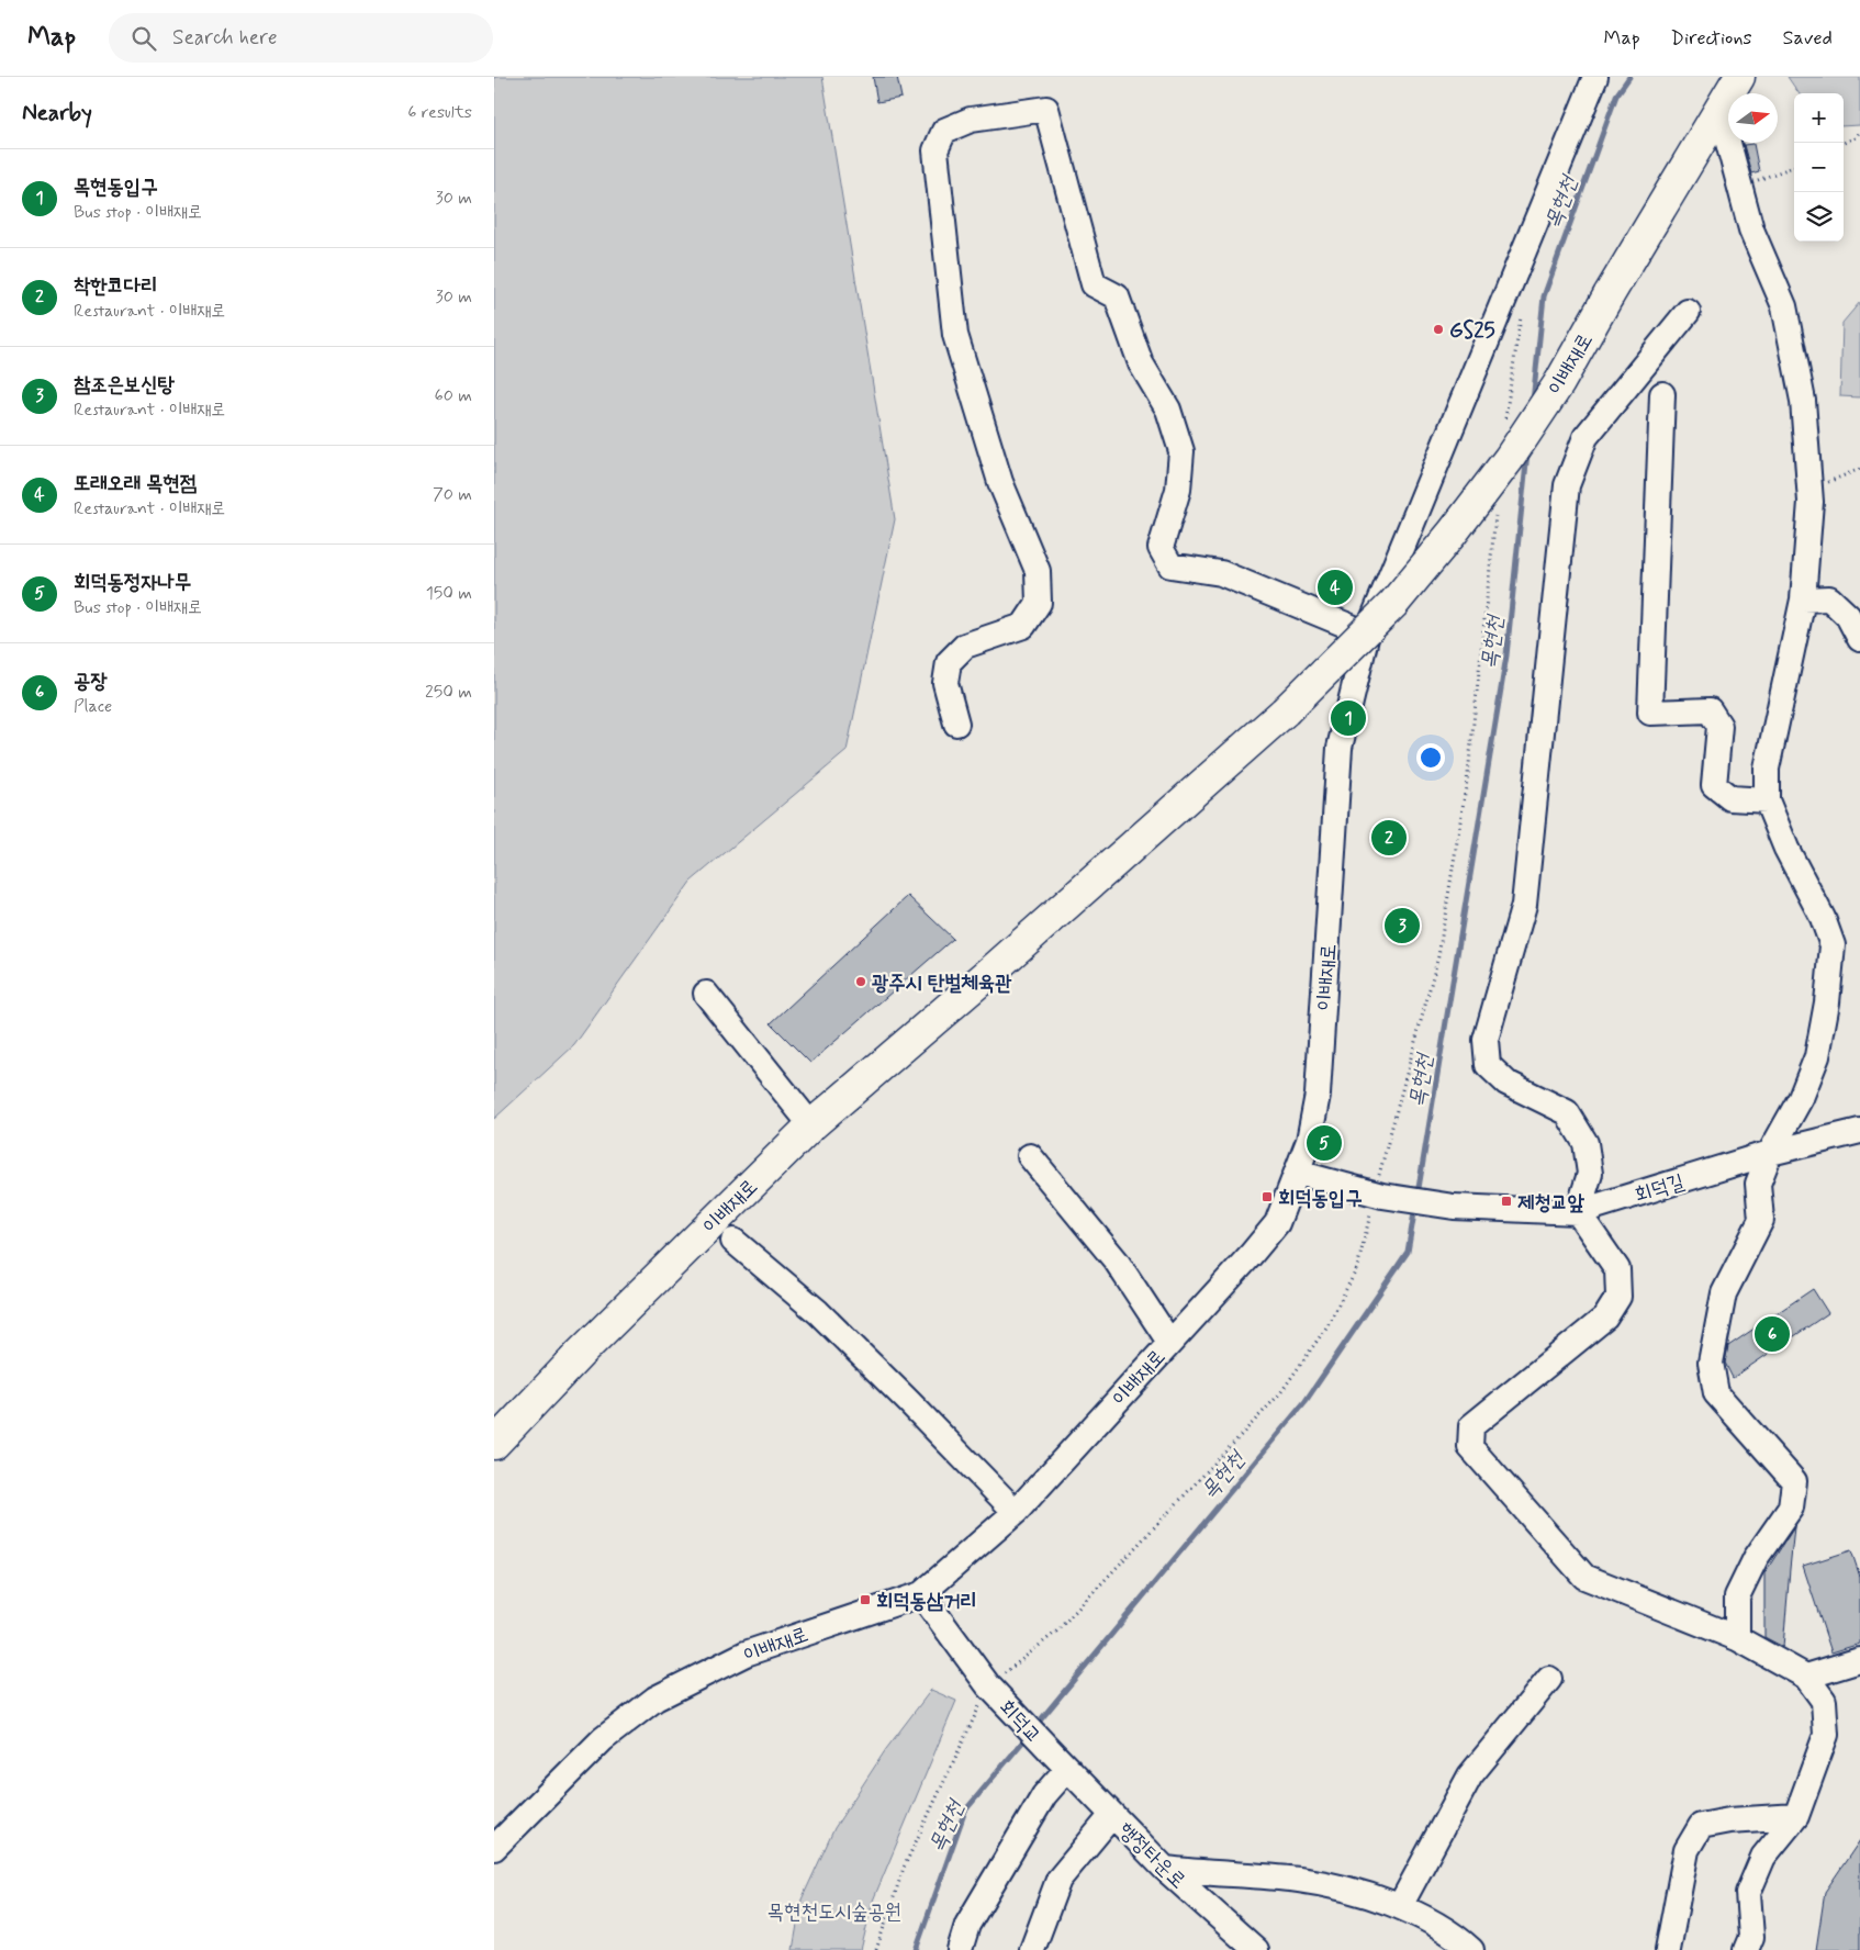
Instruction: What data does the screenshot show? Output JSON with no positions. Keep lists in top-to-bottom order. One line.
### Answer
{"streets":{"main road":["이배재로"],"street":["회덕길","회덕교","행정타운로"]},"crossings":[["이배재로","회덕길"],["이배재로","회덕교"],["회덕교","행정타운로"]],"water":["목현천"],"parks":["목현천도시숲공원"],"places":{"other":["GS25","광주시 탄벌체육관"],"transit":["회덕동입구","제청교앞","회덕동삼거리"]},"north":"right","page":{"header":"Map","search":"Search here","nav":["Map","Directions","Saved"],"heading":["Nearby","6 results"],"map_buttons":["+","−"],"list":[{"mark":"1","name":"목현동입구","note":"Bus stop · 이배재로","value":"30 m"},{"mark":"2","name":"착한코다리","note":"Restaurant · 이배재로","value":"30 m"},{"mark":"3","name":"참조은보신탕","note":"Restaurant · 이배재로","value":"60 m"},{"mark":"4","name":"또래오래 목현점","note":"Restaurant · 이배재로","value":"70 m"},{"mark":"5","name":"회덕동정자나무","note":"Bus stop · 이배재로","value":"150 m"},{"mark":"6","name":"공장","note":"Place","value":"250 m"}],"pins":["4","1","2","3","5","6"]}}
